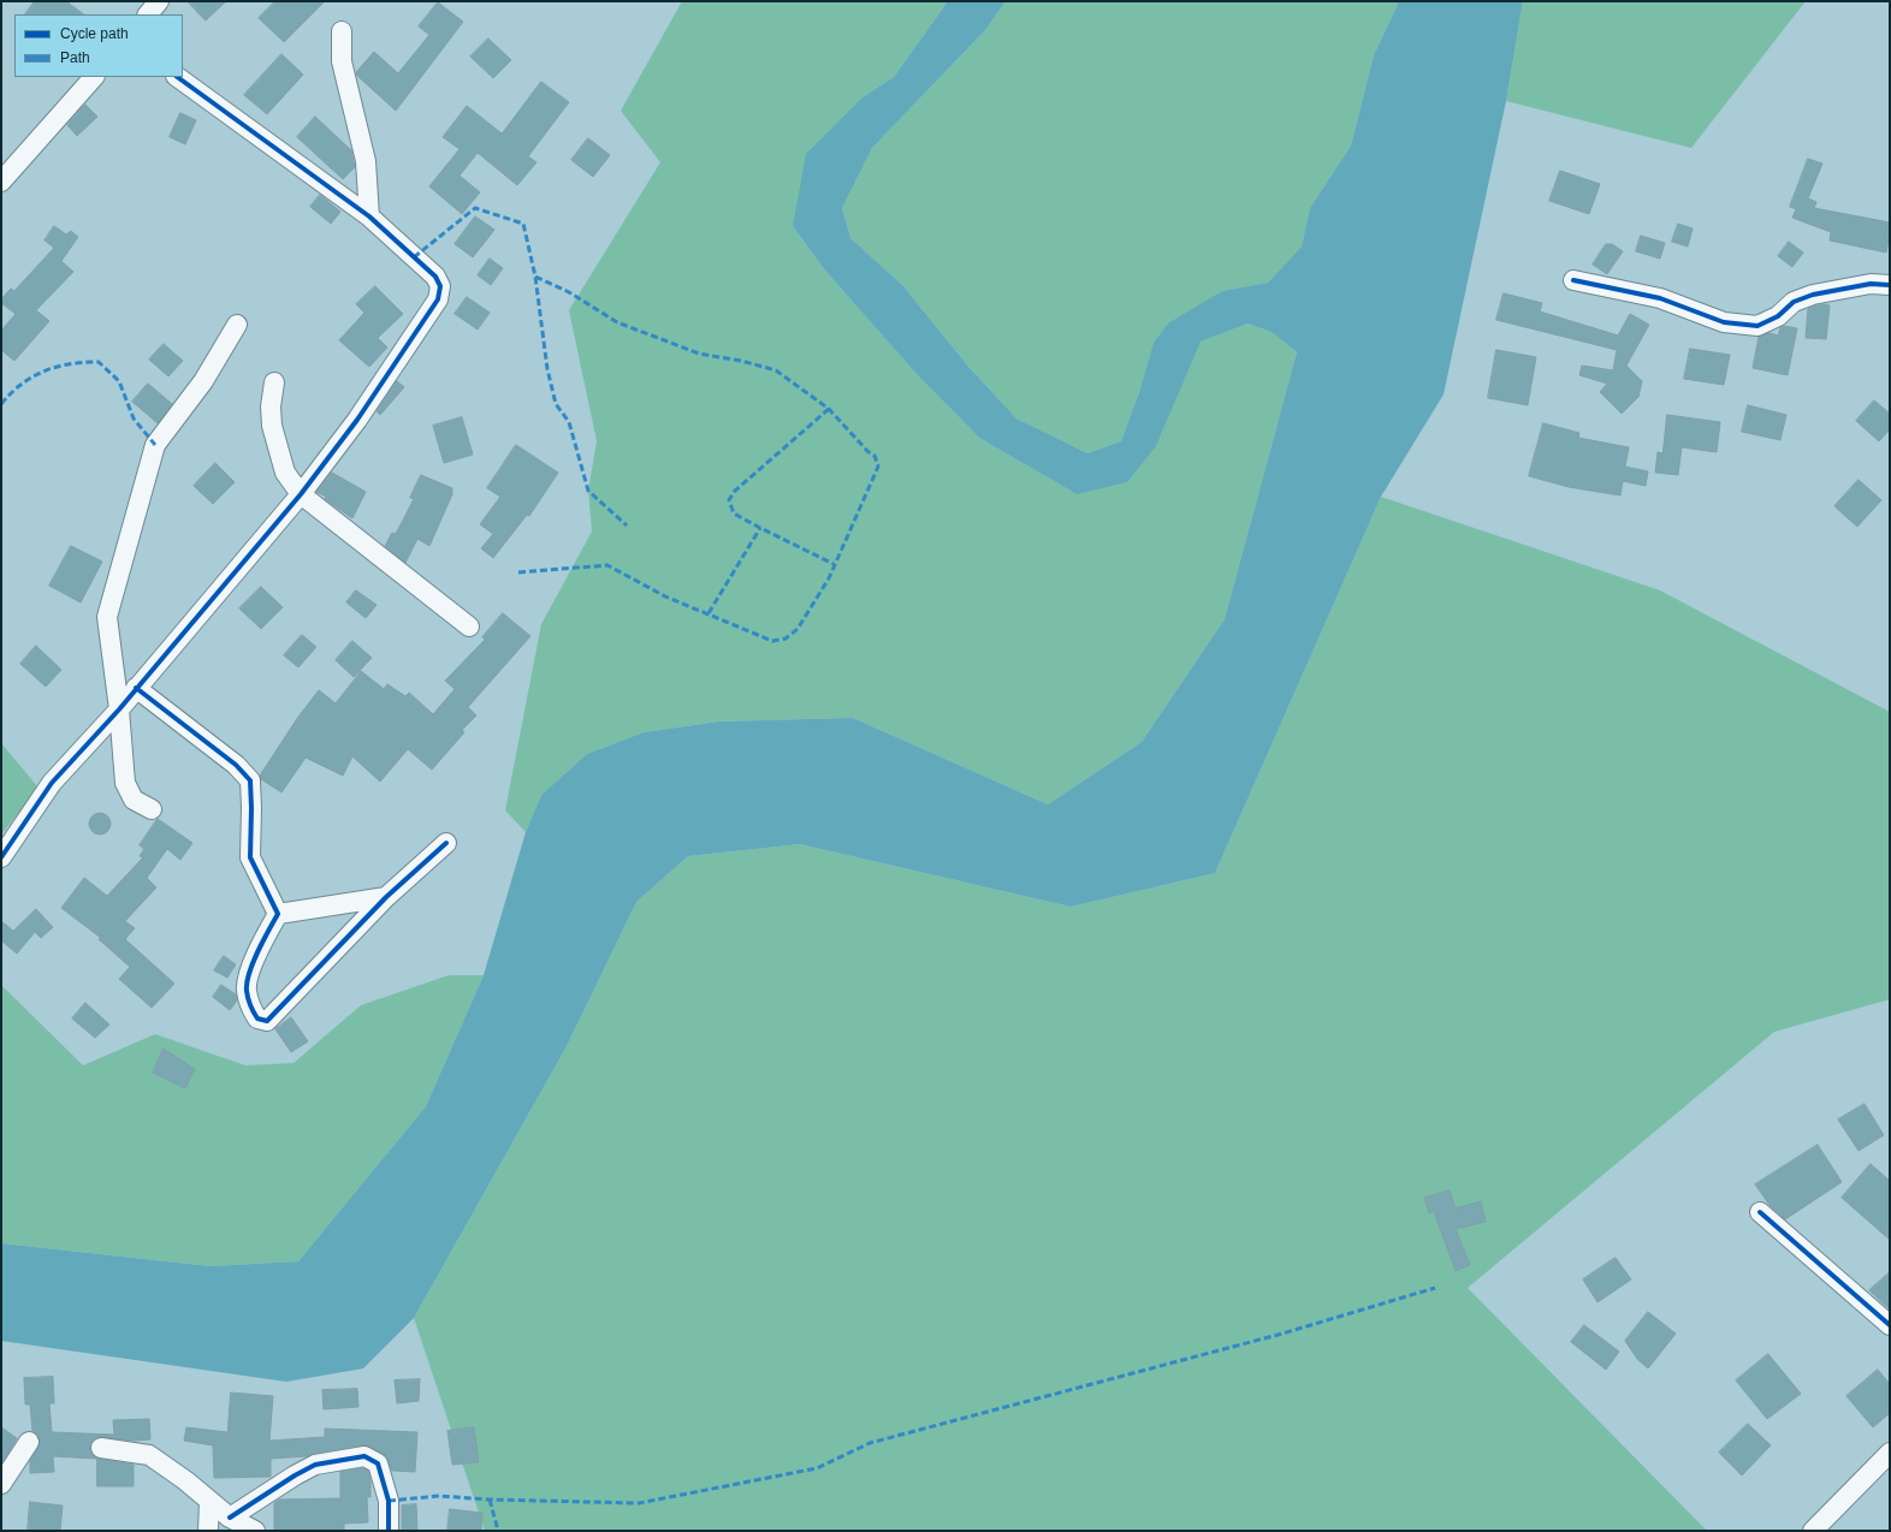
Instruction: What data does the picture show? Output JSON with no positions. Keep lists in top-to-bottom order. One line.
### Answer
{"legend":["Cycle path","Path"]}
